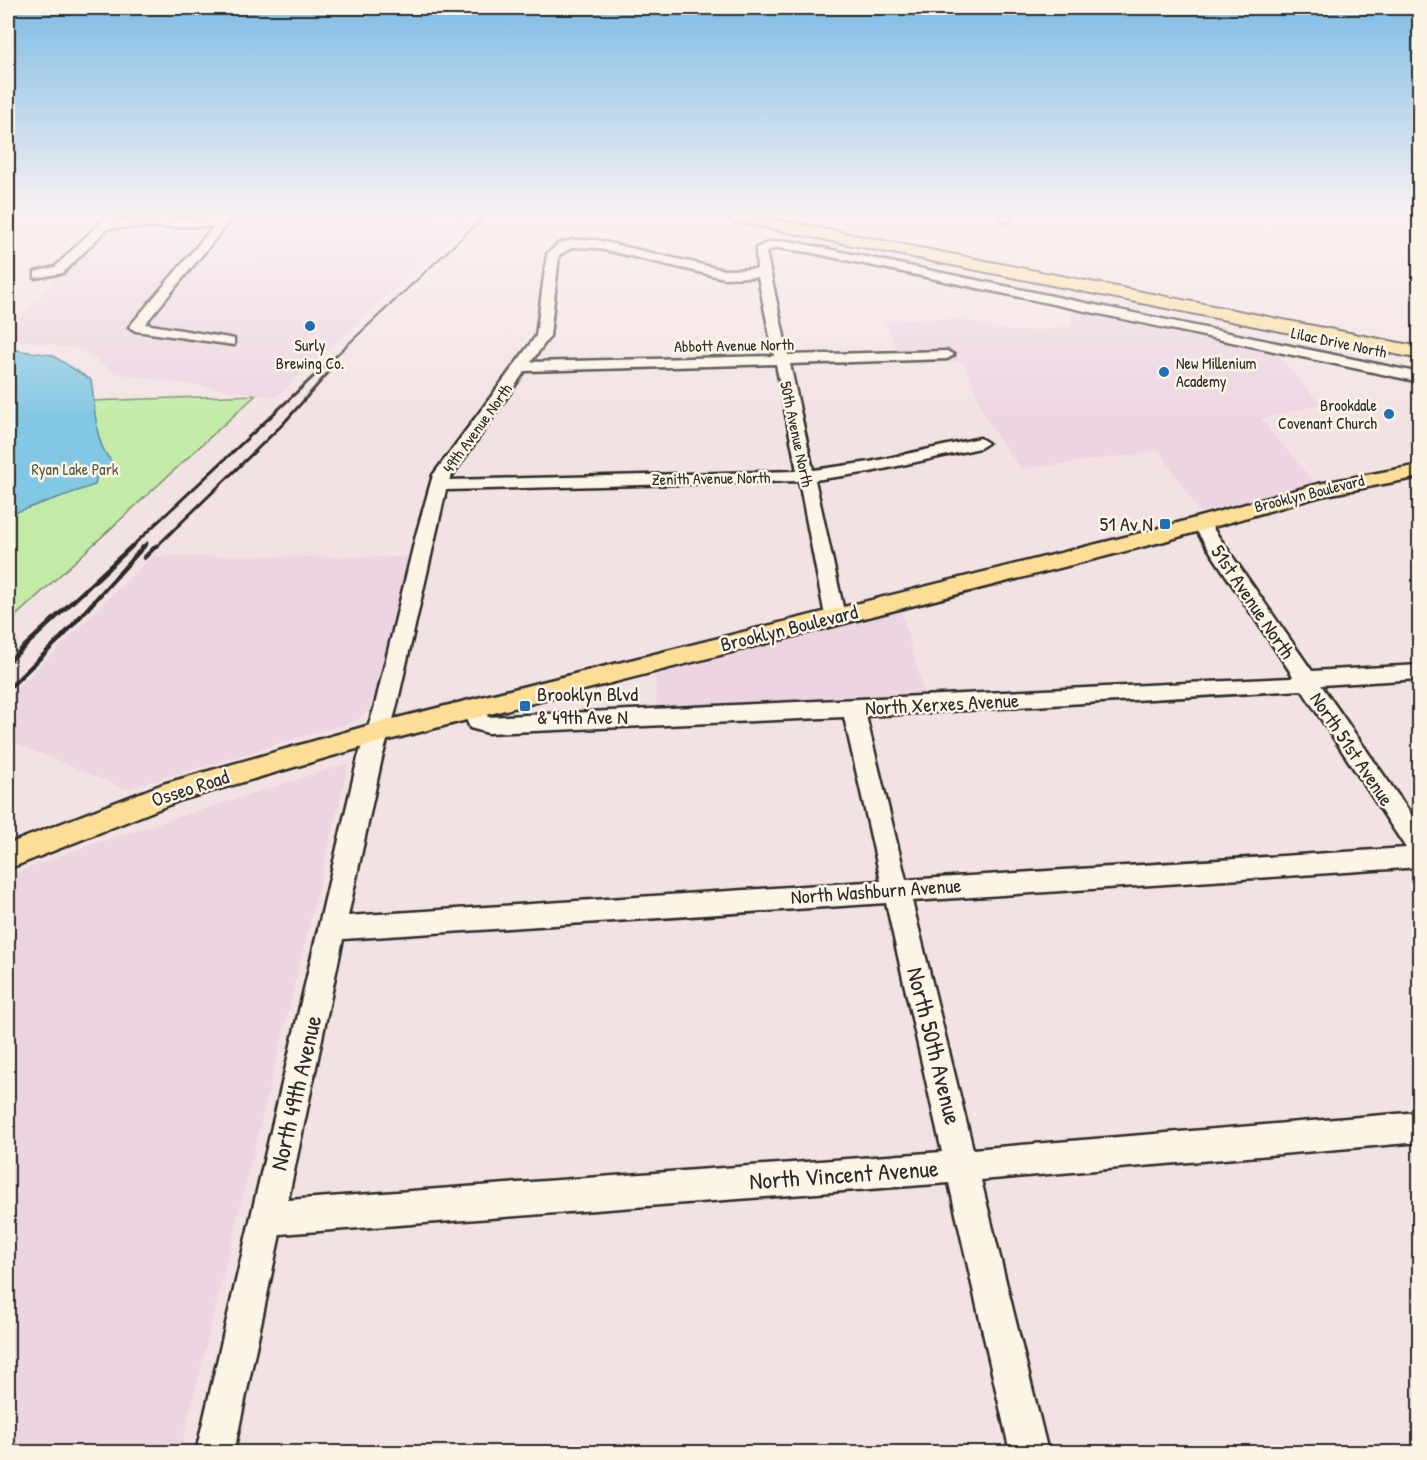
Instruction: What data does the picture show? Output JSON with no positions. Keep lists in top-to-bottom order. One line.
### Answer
{"streets":{"main road":["Brooklyn Boulevard","Osseo Road"],"street":["Lilac Drive North","Abbott Avenue North","49th Avenue North","50th Avenue North","Zenith Avenue North","51st Avenue North","North Xerxes Avenue","North 51st Avenue","North Washburn Avenue","North 50th Avenue","North 49th Avenue","North Vincent Avenue"]},"crossings":[["Abbott Avenue North","49th Avenue North"],["Abbott Avenue North","50th Avenue North"],["49th Avenue North","Zenith Avenue North"],["49th Avenue North","Brooklyn Boulevard"],["49th Avenue North","Osseo Road"],["49th Avenue North","North 49th Avenue"],["50th Avenue North","Zenith Avenue North"],["50th Avenue North","Brooklyn Boulevard"],["Brooklyn Boulevard","51st Avenue North"],["Brooklyn Boulevard","North Xerxes Avenue"],["Brooklyn Boulevard","Osseo Road"],["Brooklyn Boulevard","North 49th Avenue"],["51st Avenue North","North Xerxes Avenue"],["51st Avenue North","North 51st Avenue"],["North Xerxes Avenue","North 51st Avenue"],["North Xerxes Avenue","North 50th Avenue"],["Osseo Road","North 49th Avenue"],["North Washburn Avenue","North 50th Avenue"],["North Washburn Avenue","North 49th Avenue"],["North 50th Avenue","North Vincent Avenue"],["North 49th Avenue","North Vincent Avenue"]],"parks":["Ryan Lake Park"],"places":{"other":["Surly Brewing Co.","New Millenium Academy","Brookdale Covenant Church"],"transit":["51 Av N","Brooklyn Blvd & 49th Ave N"]}}
